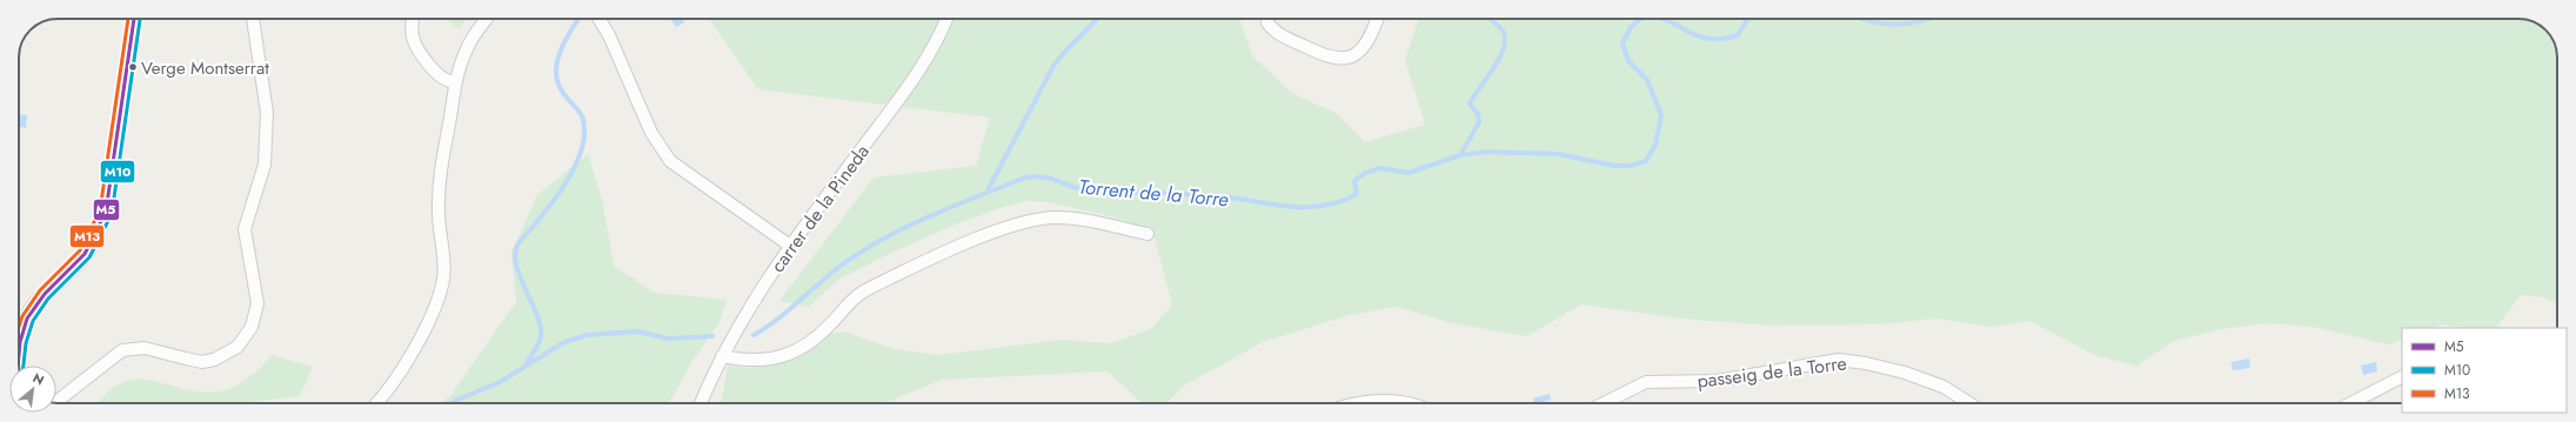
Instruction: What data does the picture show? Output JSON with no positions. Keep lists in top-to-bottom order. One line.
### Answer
{"streets":{"street":["carrer de la Pineda","passeig de la Torre"]},"water":["Torrent de la Torre"],"places":["Verge Montserrat"],"lines":["transit line M5","transit line M10","transit line M13"],"legend":["M5","M10","M13"],"north":"top right"}
